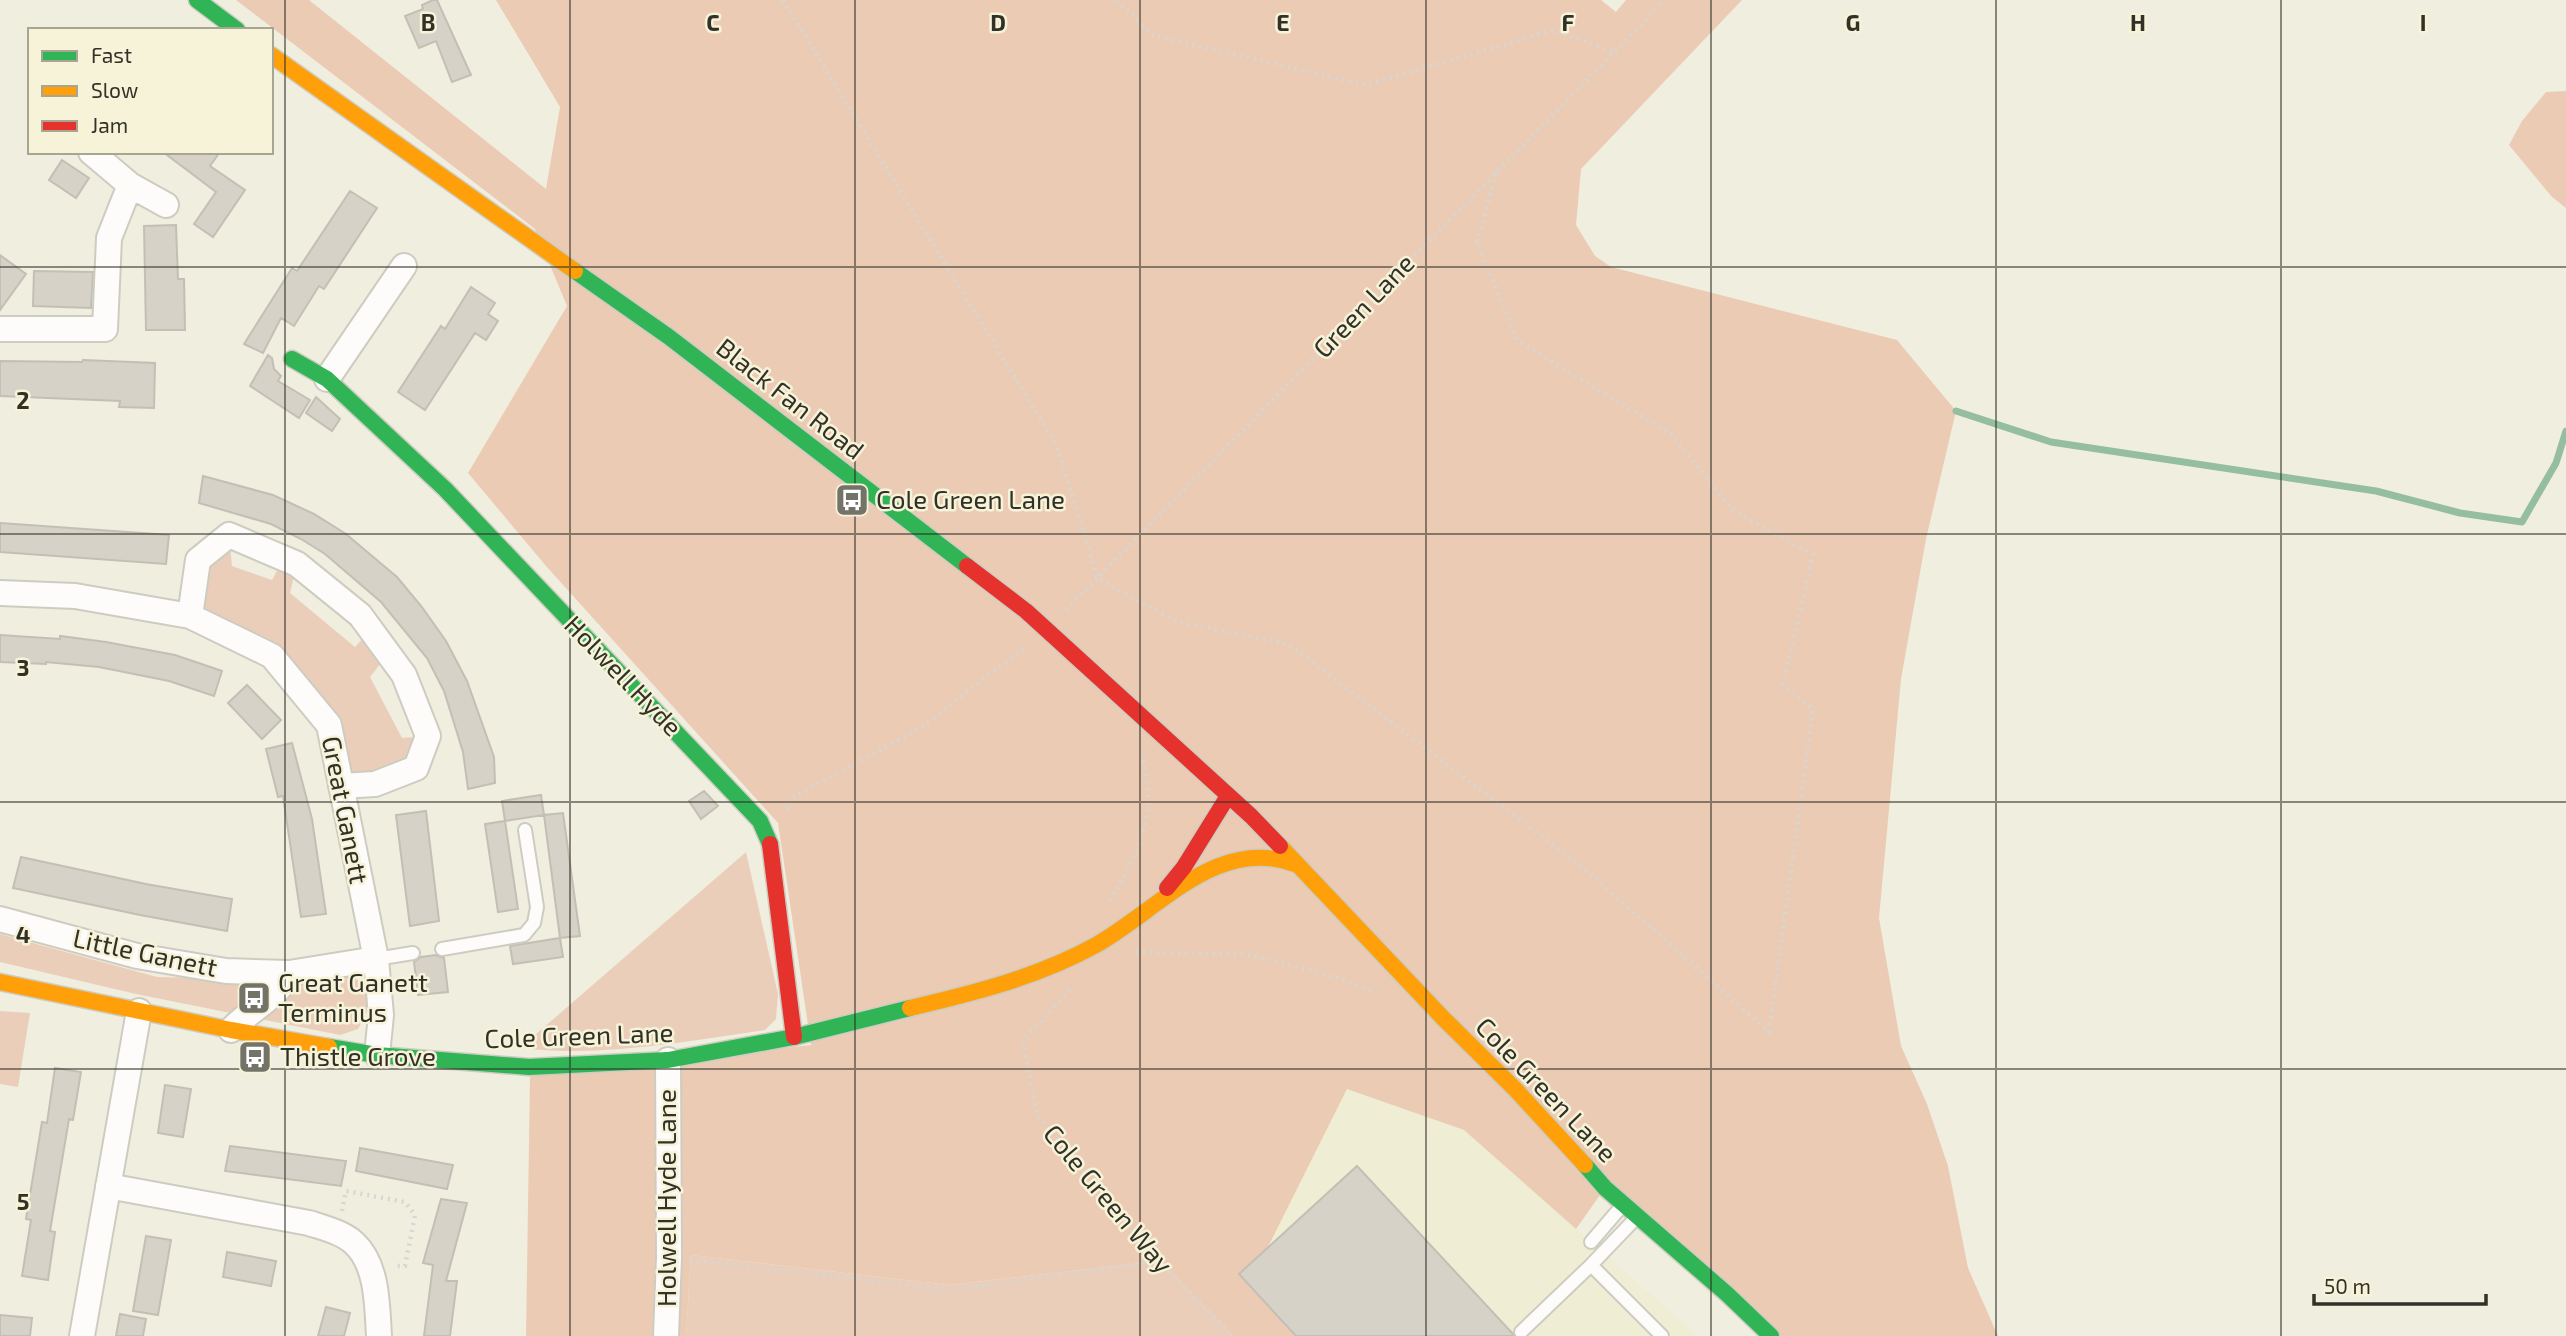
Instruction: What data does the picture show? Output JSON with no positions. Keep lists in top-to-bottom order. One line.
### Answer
{"streets":{"street":["Black Fan Road","Holwell Hyde","Great Ganett","Little Ganett","Cole Green Lane","Holwell Hyde Lane"],"path":["Green Lane","Cole Green Way"]},"crossings":[["Black Fan Road","Cole Green Lane"],["Holwell Hyde","Cole Green Lane"],["Great Ganett","Little Ganett"],["Great Ganett","Cole Green Lane"],["Cole Green Lane","Holwell Hyde Lane"]],"places":{"bus stop":["Cole Green Lane","Great Ganett Terminus","Thistle Grove"]},"legend":["Fast","Slow","Jam"],"scale_bar":"50 m","grid":{"columns":["B","C","D","E","F","G","H","I"],"rows":["2","3","4","5"]}}
